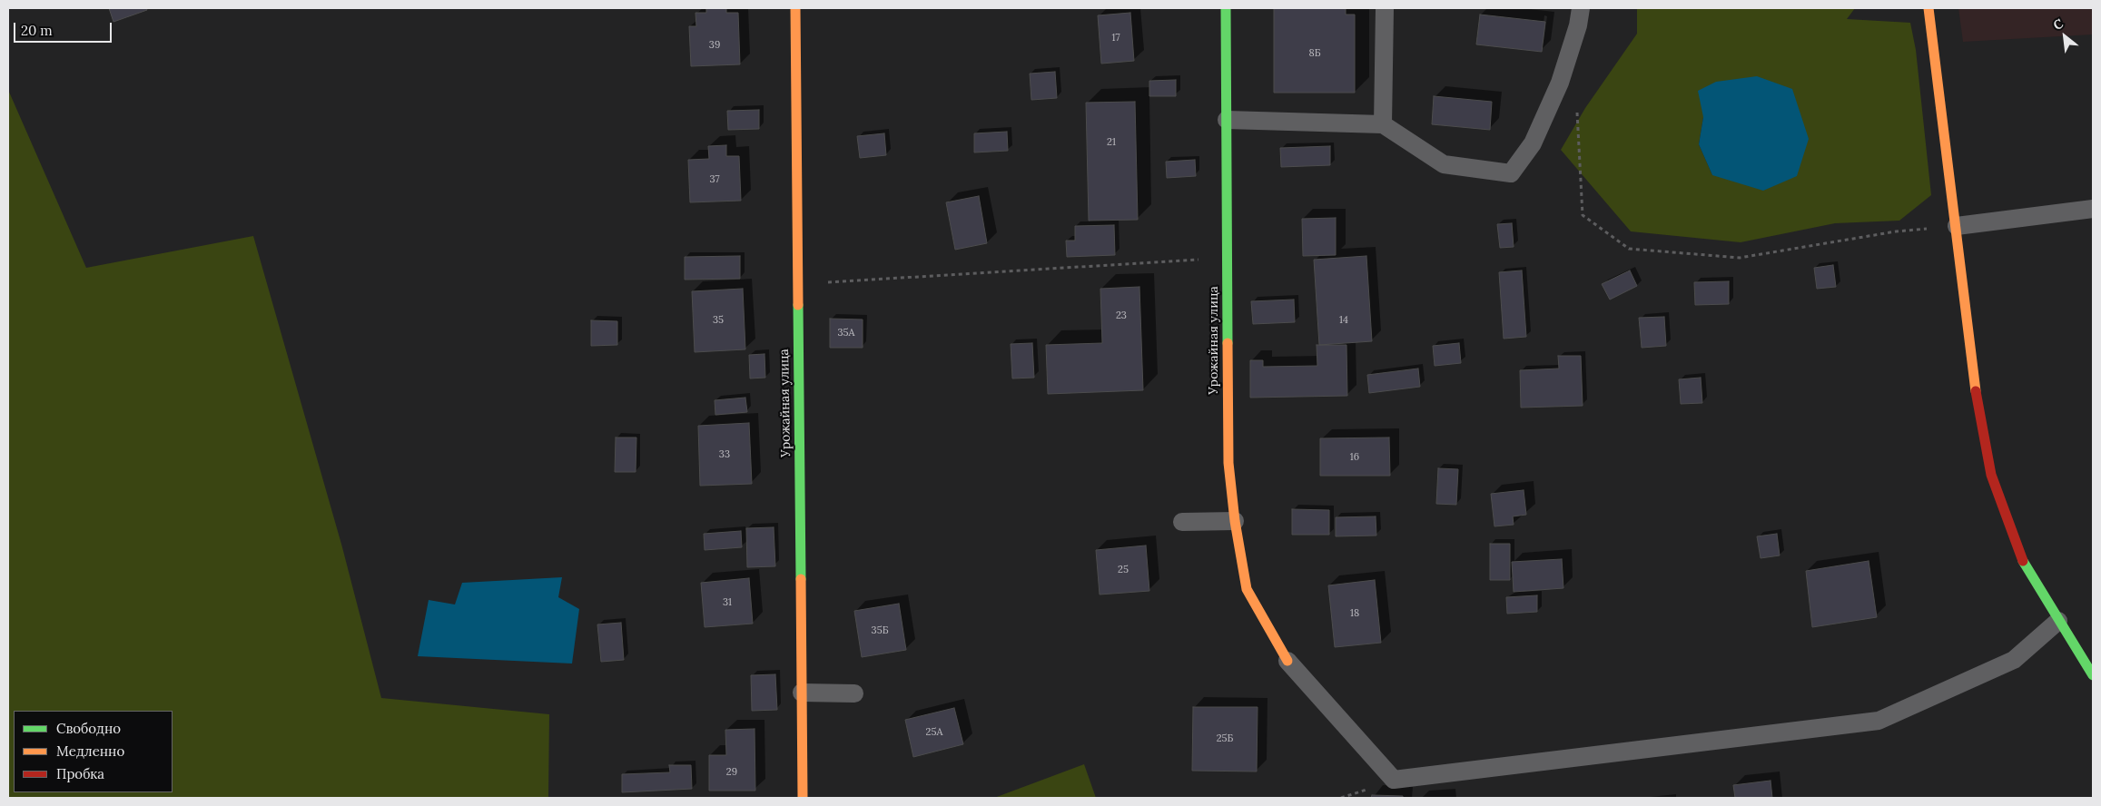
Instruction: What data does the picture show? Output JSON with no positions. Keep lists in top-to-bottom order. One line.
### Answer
{"streets":{"street":["Урожайная улица"]},"house_numbers":["17","39","8Б","21","37","23","35","14","35А","33","16","25","31","18","35Б","25А","25Б","29"],"legend":["Свободно","Медленно","Пробка"],"scale_bar":"20 m","north":"top left"}
